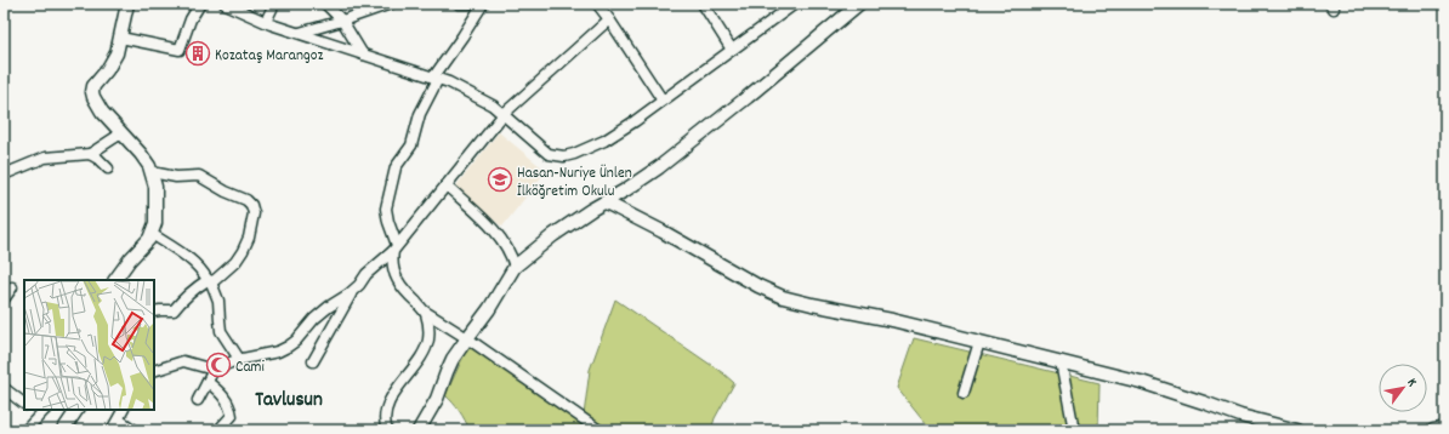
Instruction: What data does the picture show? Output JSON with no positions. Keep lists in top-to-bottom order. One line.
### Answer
{"districts":["Tavlusun"],"places":{"building":["Kozataş Marangoz"],"school or university":["Hasan-Nuriye Ünlen İlköğretim Okulu"],"mosque":["Cami"]},"north":"top right"}
